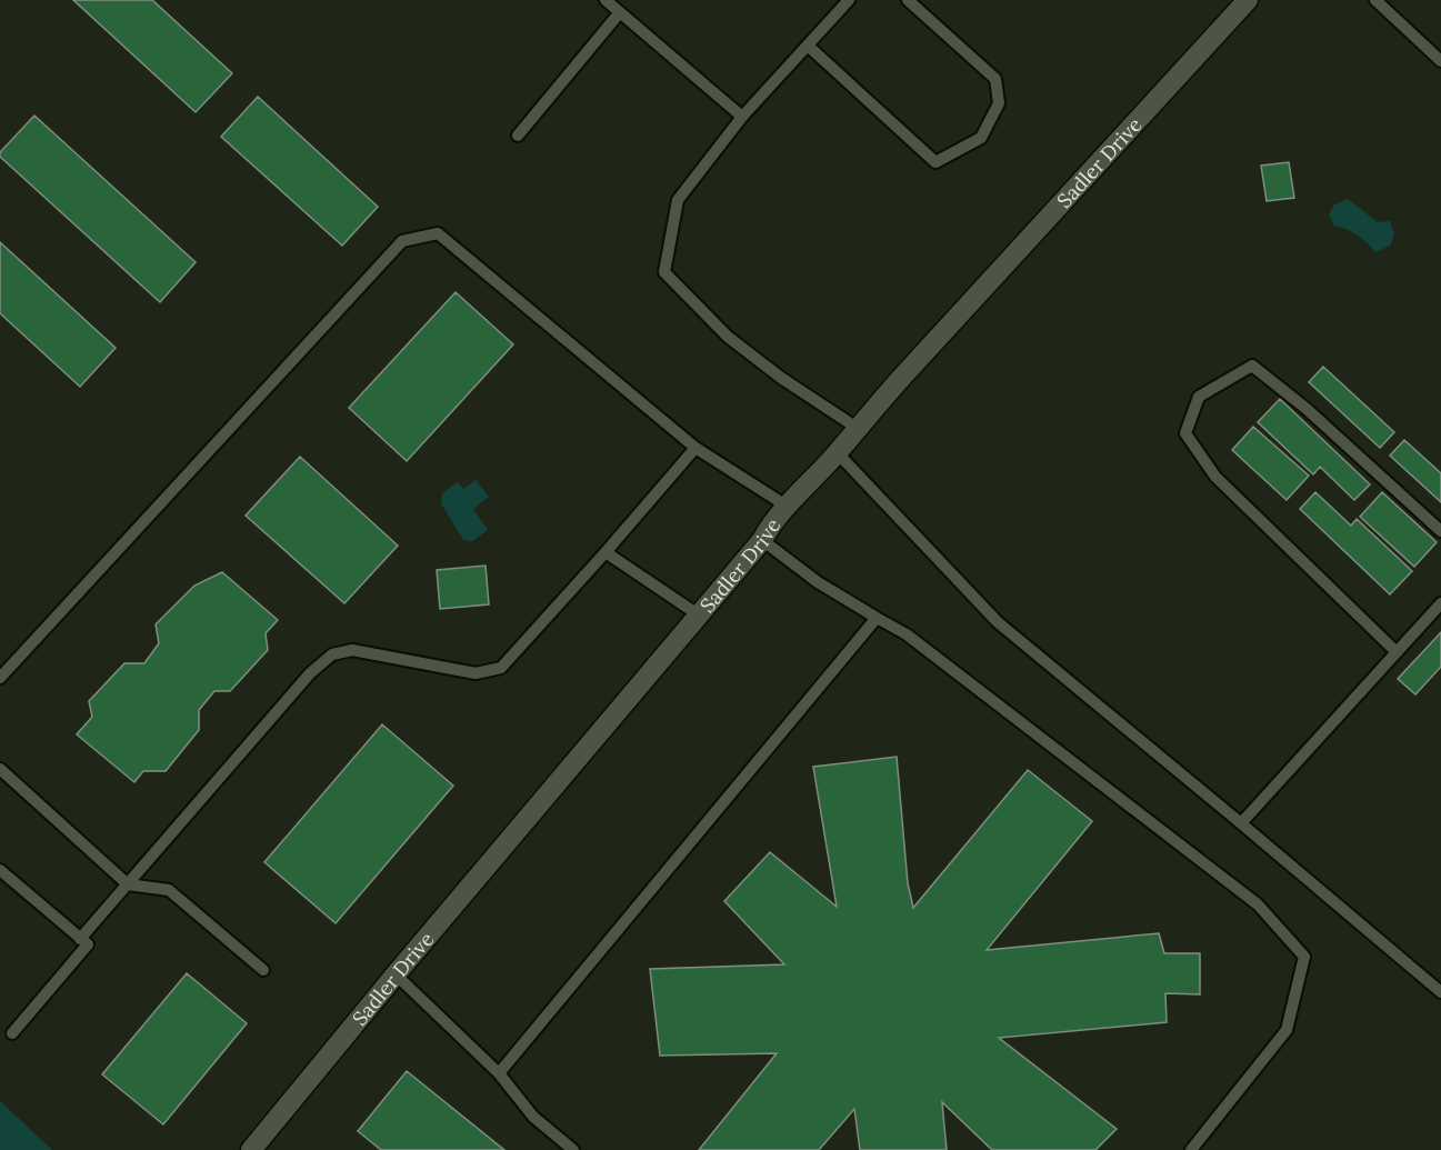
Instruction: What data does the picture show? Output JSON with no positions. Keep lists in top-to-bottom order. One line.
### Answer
{"streets":{"street":["Sadler Drive"]}}
